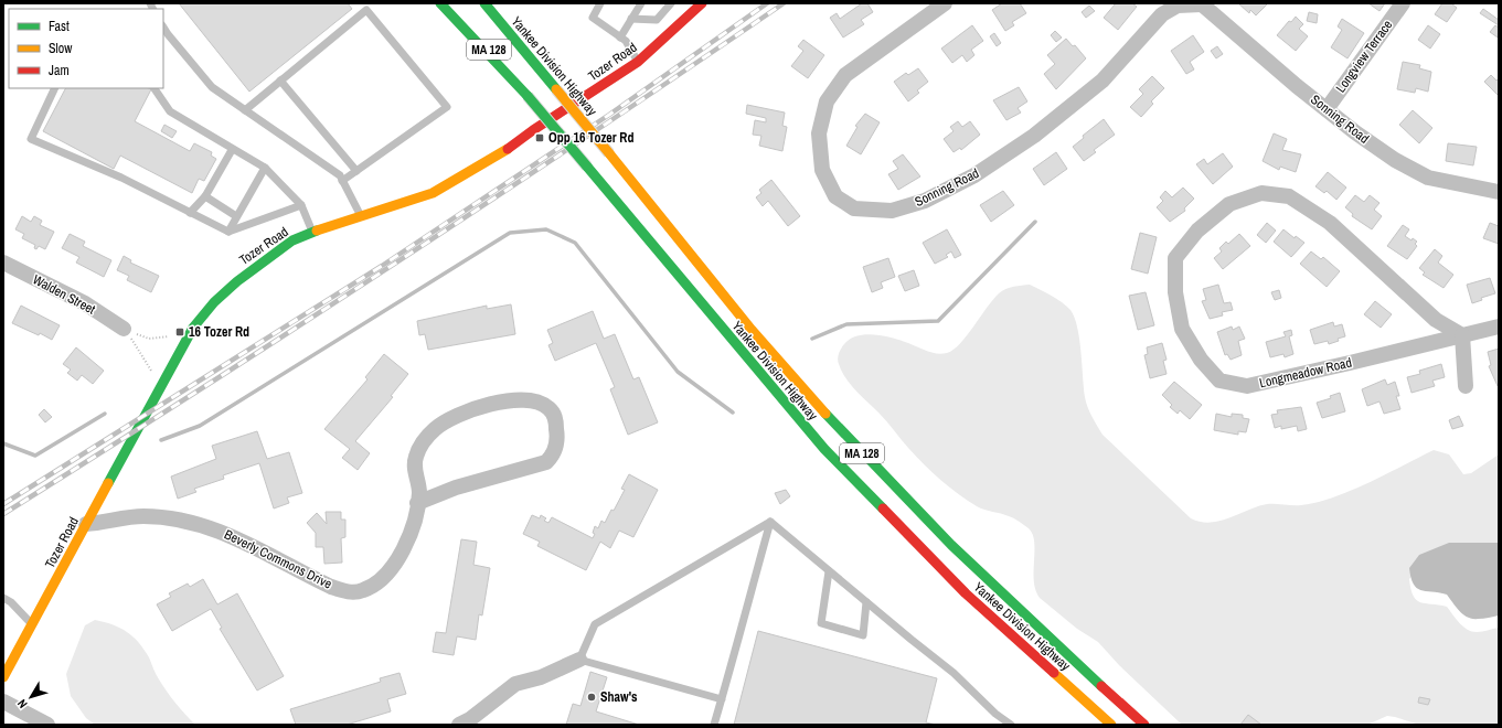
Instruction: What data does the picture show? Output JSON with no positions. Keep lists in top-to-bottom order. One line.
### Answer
{"streets":{"main road":["MA 128","Tozer Road","Yankee Division Highway"],"street":["Longview Terrace","Sonning Road","Walden Street","Longmeadow Road","Beverly Commons Drive"]},"crossings":[["Longview Terrace","Sonning Road"],["Tozer Road","Beverly Commons Drive"]],"places":{"transit":["Opp 16 Tozer Rd","16 Tozer Rd"],"other":["Shaw's"]},"legend":["Fast","Slow","Jam"],"north":"bottom left"}
